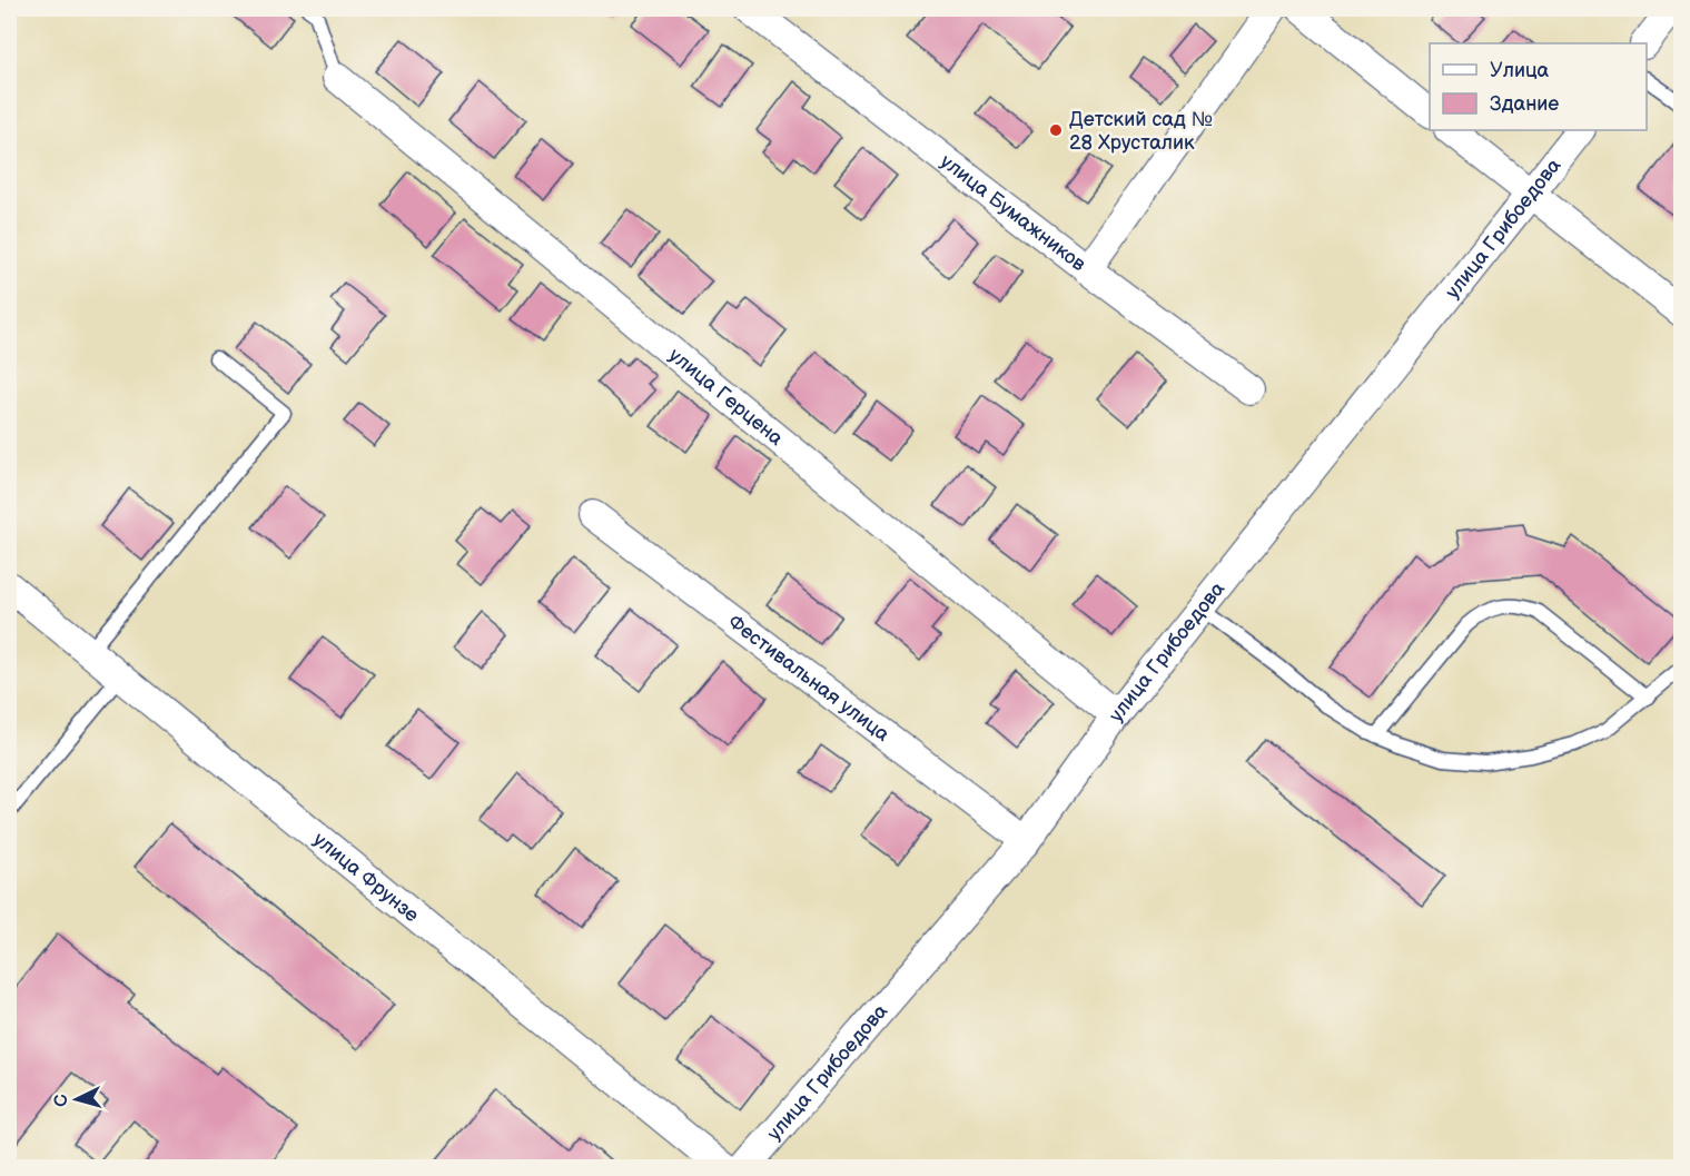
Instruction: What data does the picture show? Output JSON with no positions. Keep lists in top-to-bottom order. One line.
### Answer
{"streets":{"street":["улица Бумажников","улица Грибоедова","улица Герцена","Фестивальная улица","улица Фрунзе"]},"crossings":[["улица Грибоедова","улица Герцена"],["улица Грибоедова","Фестивальная улица"]],"places":["Детский сад № 28 Хрусталик"],"legend":["Улица","Здание"],"north":"left"}
